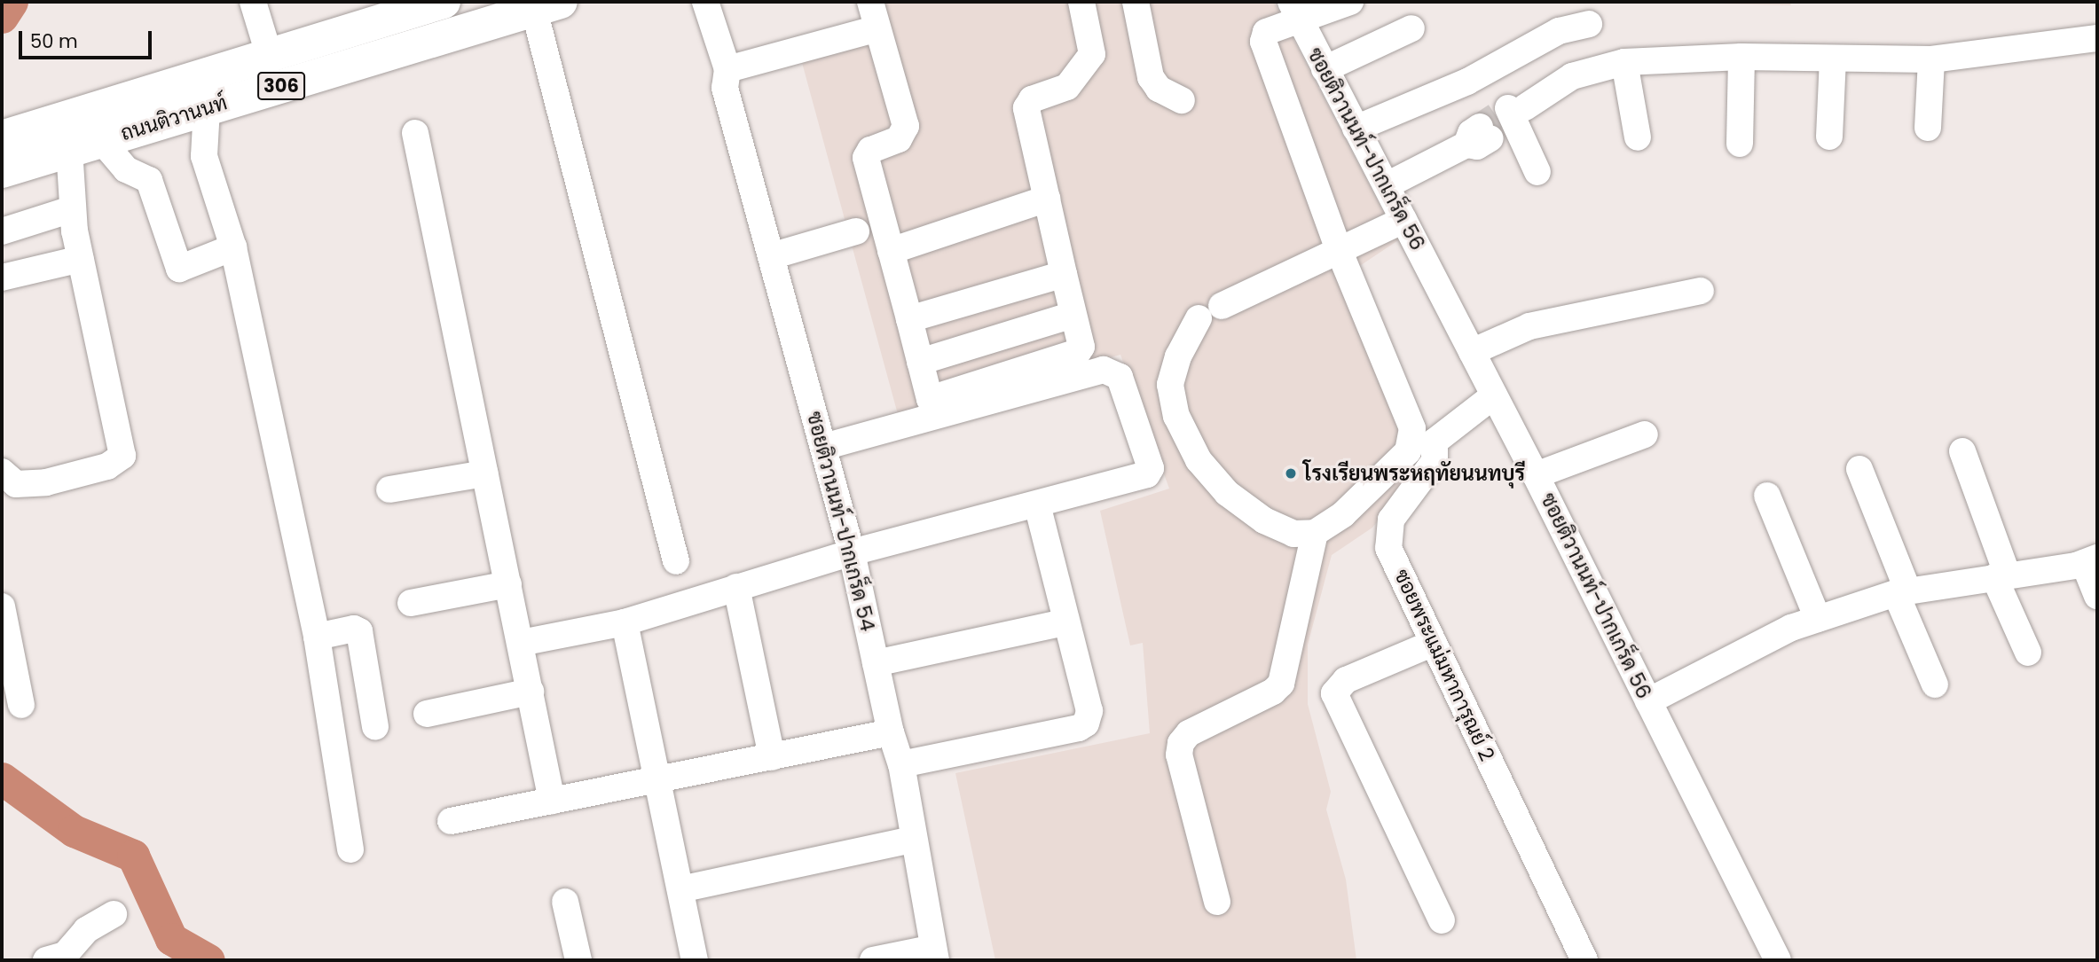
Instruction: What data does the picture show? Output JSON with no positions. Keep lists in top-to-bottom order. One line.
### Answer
{"streets":{"main road":["306","ถนนติวานนท์"],"street":["ซอยติวานนท์-ปากเกร็ด 56","ซอยติวานนท์-ปากเกร็ด 54","ซอยพระแม่มหาการุณย์ 2"]},"crossings":[["ซอยติวานนท์-ปากเกร็ด 56","ซอยพระแม่มหาการุณย์ 2"]],"places":["โรงเรียนพระหฤทัยนนทบุรี"],"scale_bar":"50 m"}
